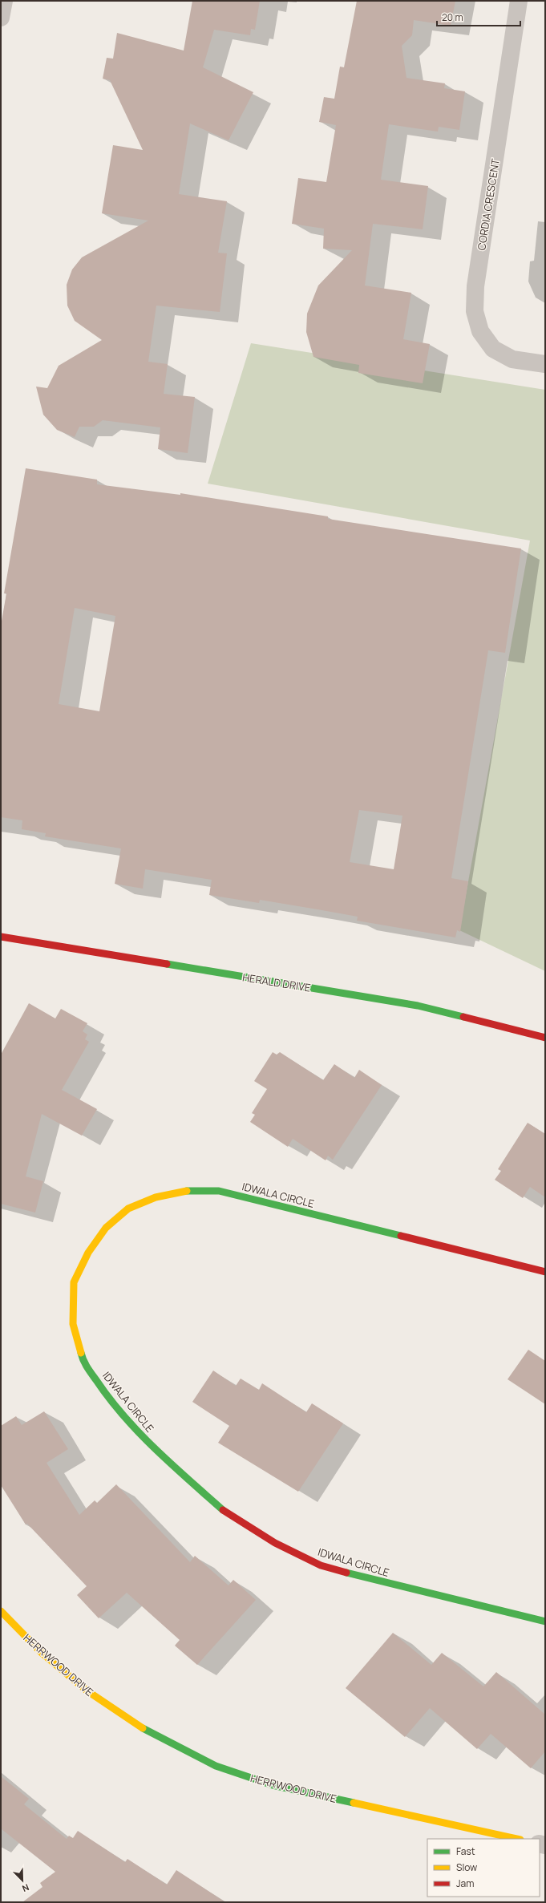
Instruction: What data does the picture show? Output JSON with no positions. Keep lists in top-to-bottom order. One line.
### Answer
{"streets":{"street":["CORDIA CRESCENT","HERALD DRIVE","IDWALA CIRCLE","HERRWOOD DRIVE"]},"legend":["Fast","Slow","Jam"],"scale_bar":"20 m","north":"bottom right"}
